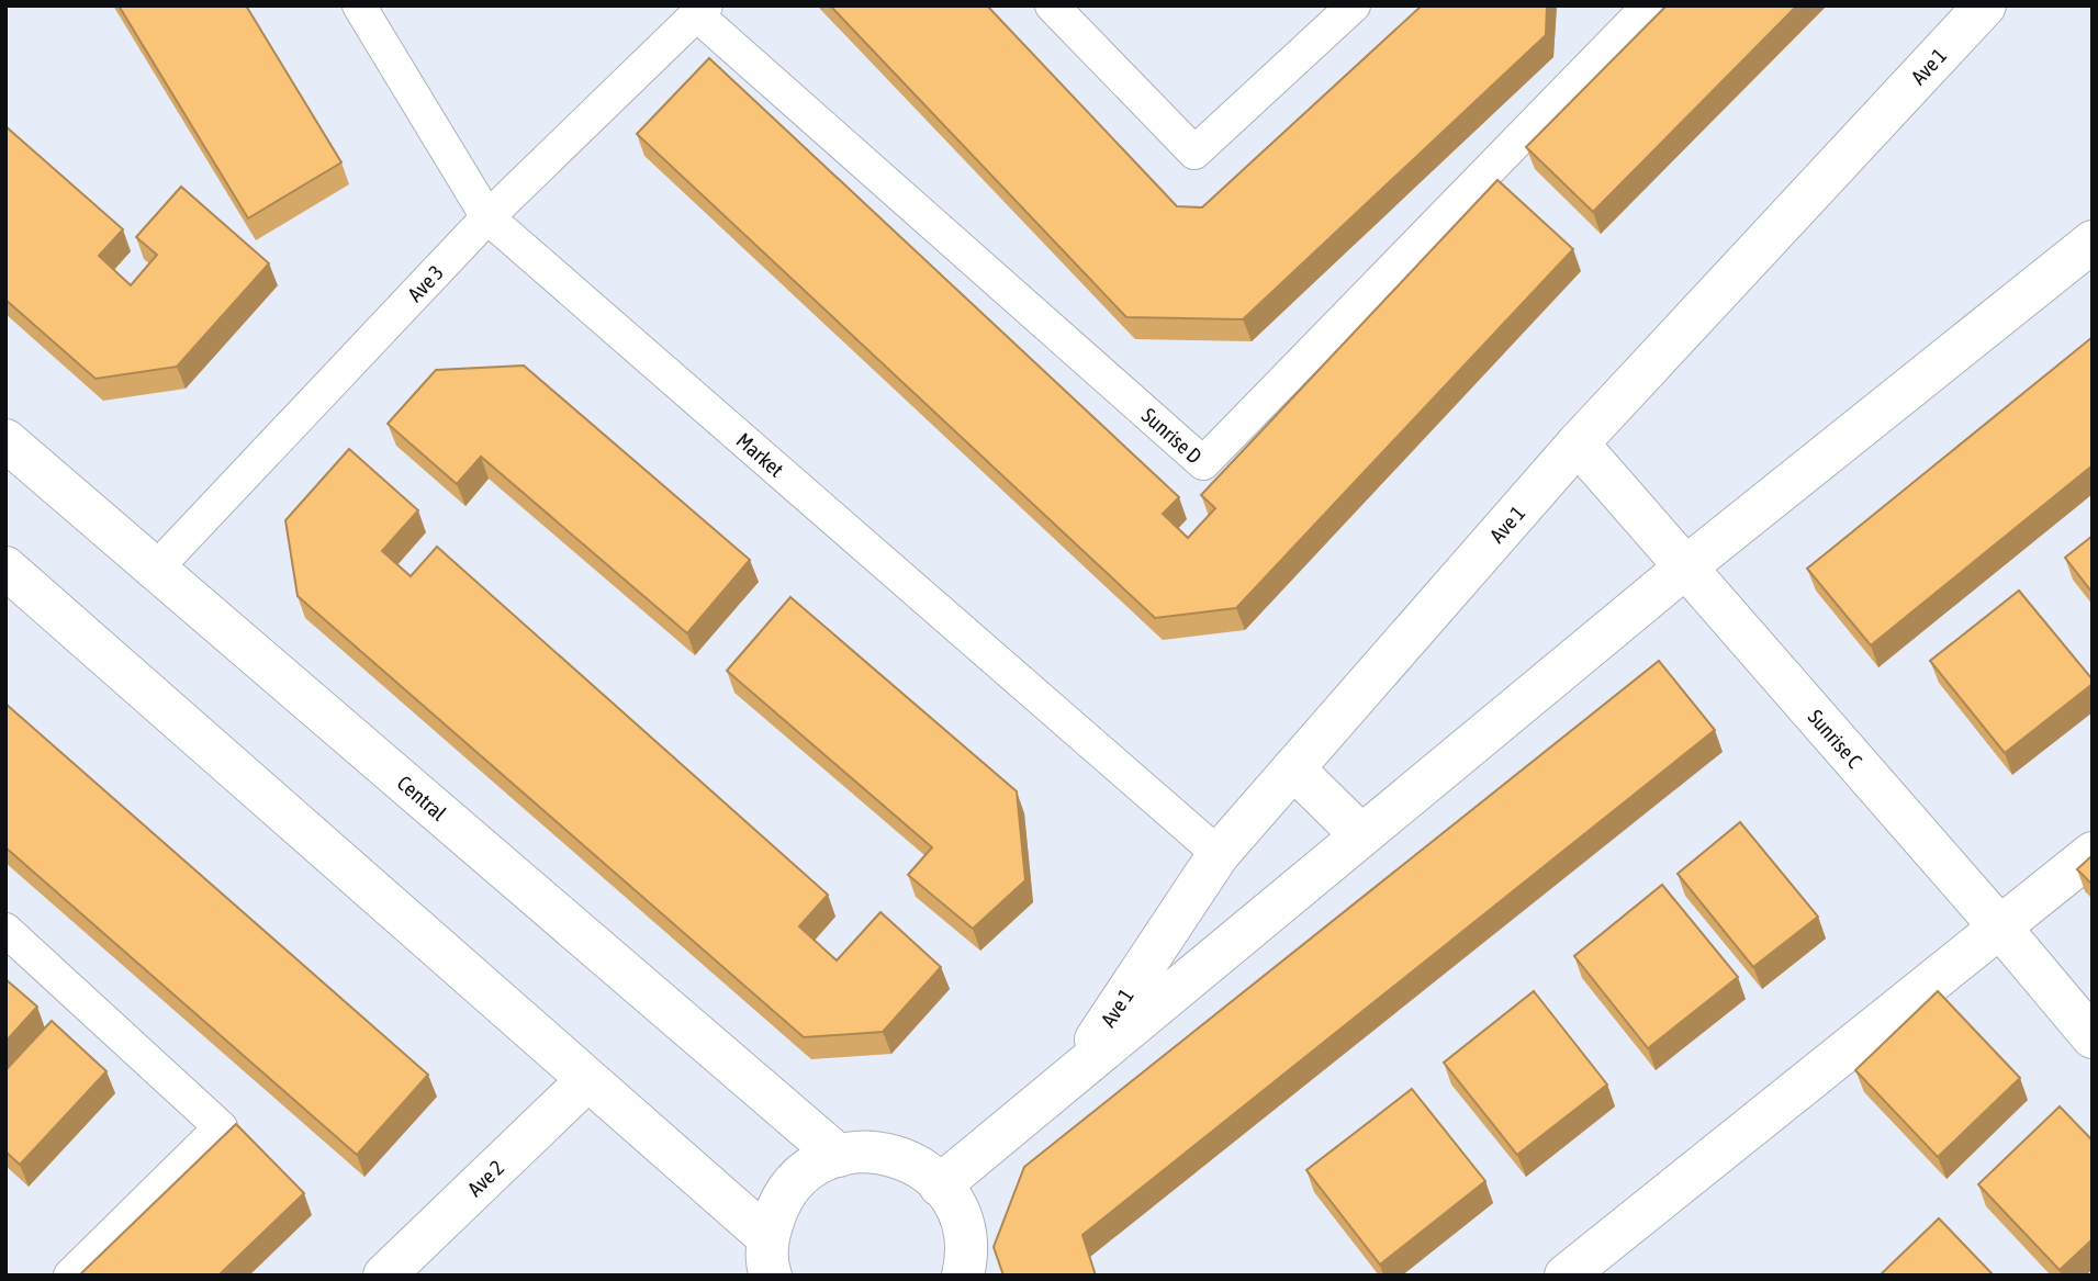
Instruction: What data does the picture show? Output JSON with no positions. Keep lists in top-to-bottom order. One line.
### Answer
{"streets":{"street":["Ave 1","Sunrise C","Central","Ave 2"],"lane":["Ave 3","Sunrise D","Market"]},"crossings":[["Ave 1","Market"],["Ave 1","Sunrise C"],["Ave 3","Sunrise D"],["Ave 3","Market"],["Ave 3","Central"]]}
